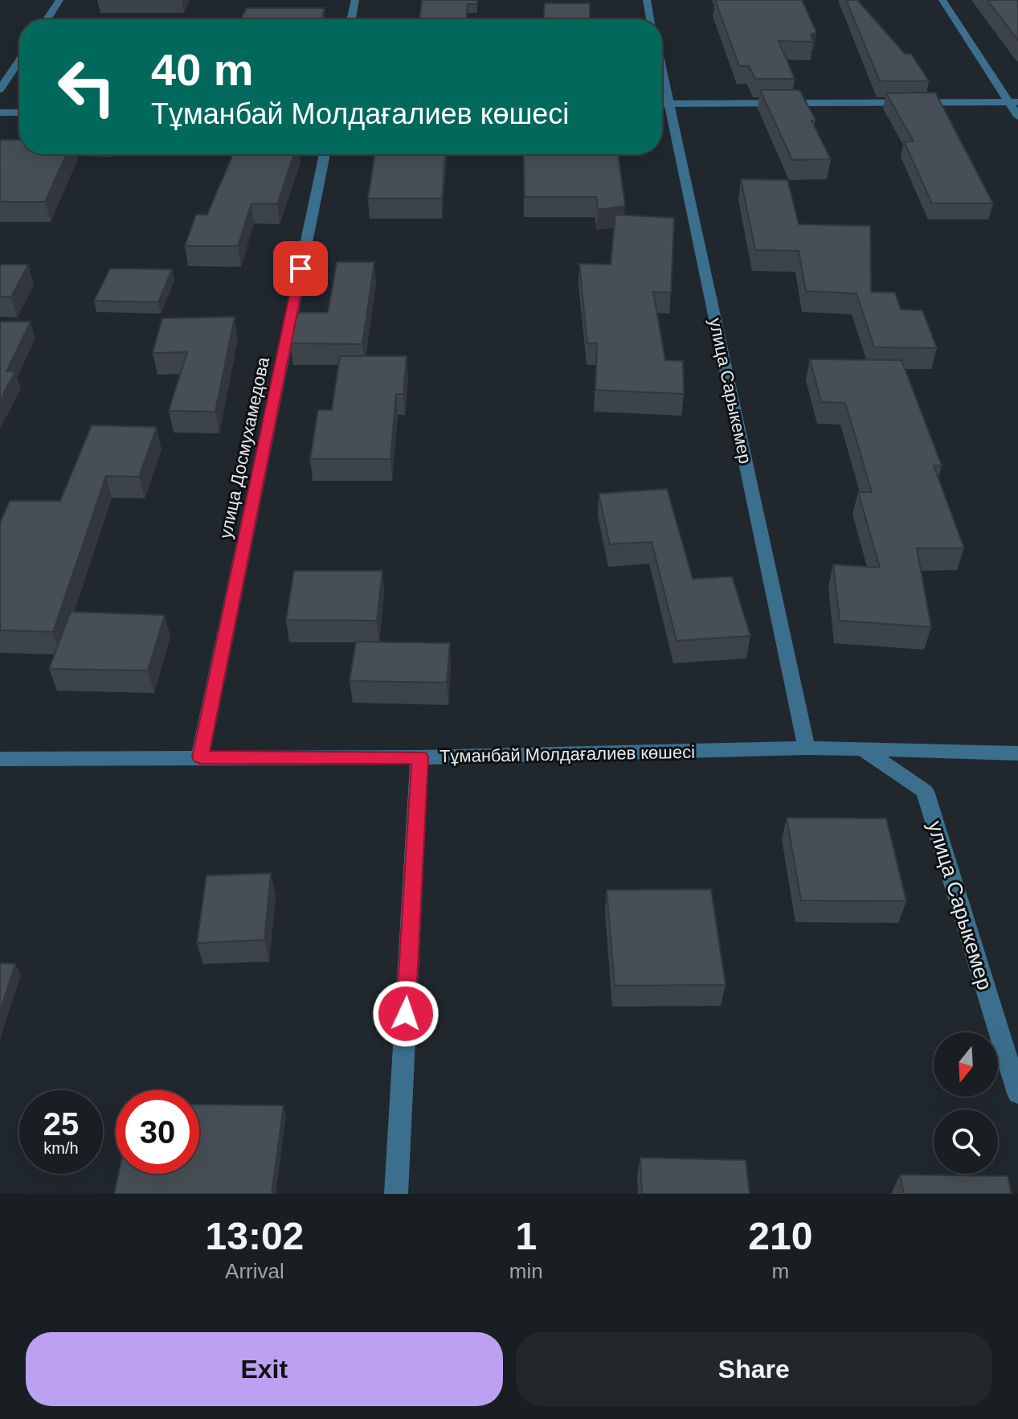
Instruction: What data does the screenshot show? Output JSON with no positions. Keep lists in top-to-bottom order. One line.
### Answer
{"streets":{"street":["улица Сарыкемер","улица Досмухамедова","Тұманбай Молдағалиев көшесі"]},"crossings":[["улица Сарыкемер","Тұманбай Молдағалиев көшесі"],["улица Досмухамедова","Тұманбай Молдағалиев көшесі"]],"north":"bottom","page":{"turn":["40 m","Тұманбай Молдағалиев көшесі"],"speed":"25 km/h","limit":"30","eta":["13:02","Arrival","1","min","210","m"],"buttons":["Exit","Share"]}}
